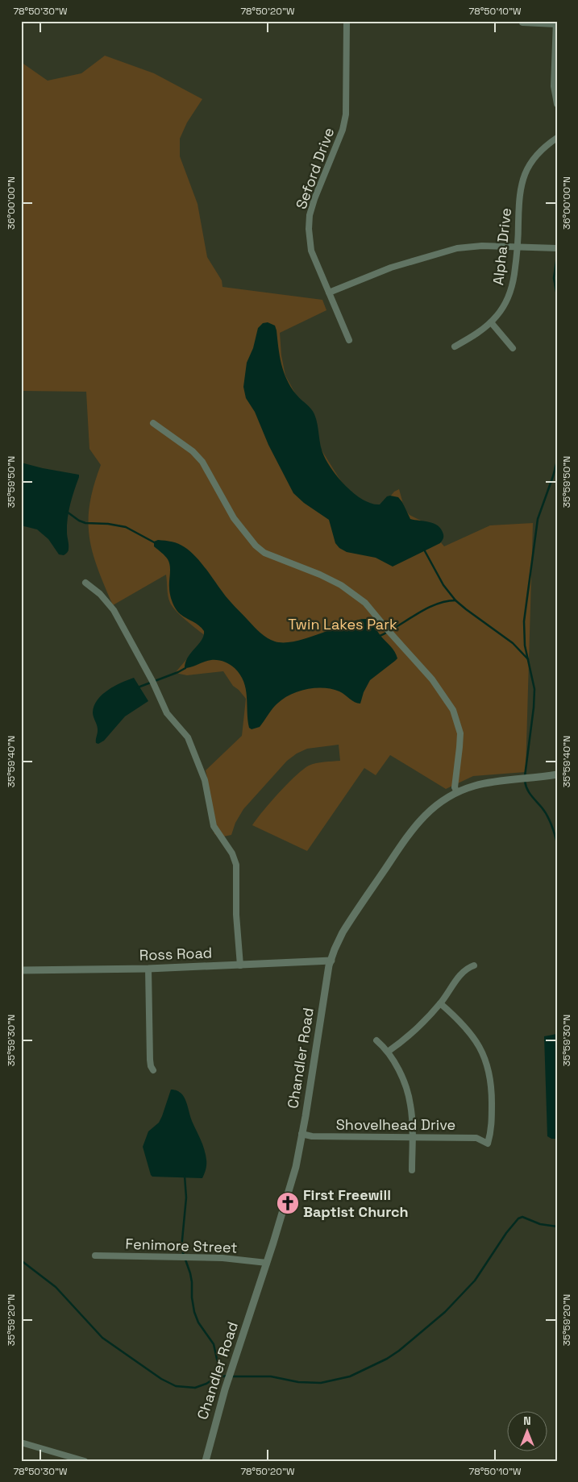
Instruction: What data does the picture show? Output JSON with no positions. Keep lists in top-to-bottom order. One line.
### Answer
{"streets":{"street":["Seford Drive","Alpha Drive","Ross Road","Chandler Road","Shovelhead Drive","Fenimore Street"]},"crossings":[["Ross Road","Chandler Road"],["Chandler Road","Shovelhead Drive"],["Chandler Road","Fenimore Street"]],"parks":["Twin Lakes Park"],"places":{"church":["First Freewill Baptist Church"]},"north":"top","coordinates":["78°50'30\"W","78°50'20\"W","78°50'10\"W","36°00'00\"N","35°59'50\"N","35°59'40\"N","35°59'30\"N","35°59'20\"N"]}
